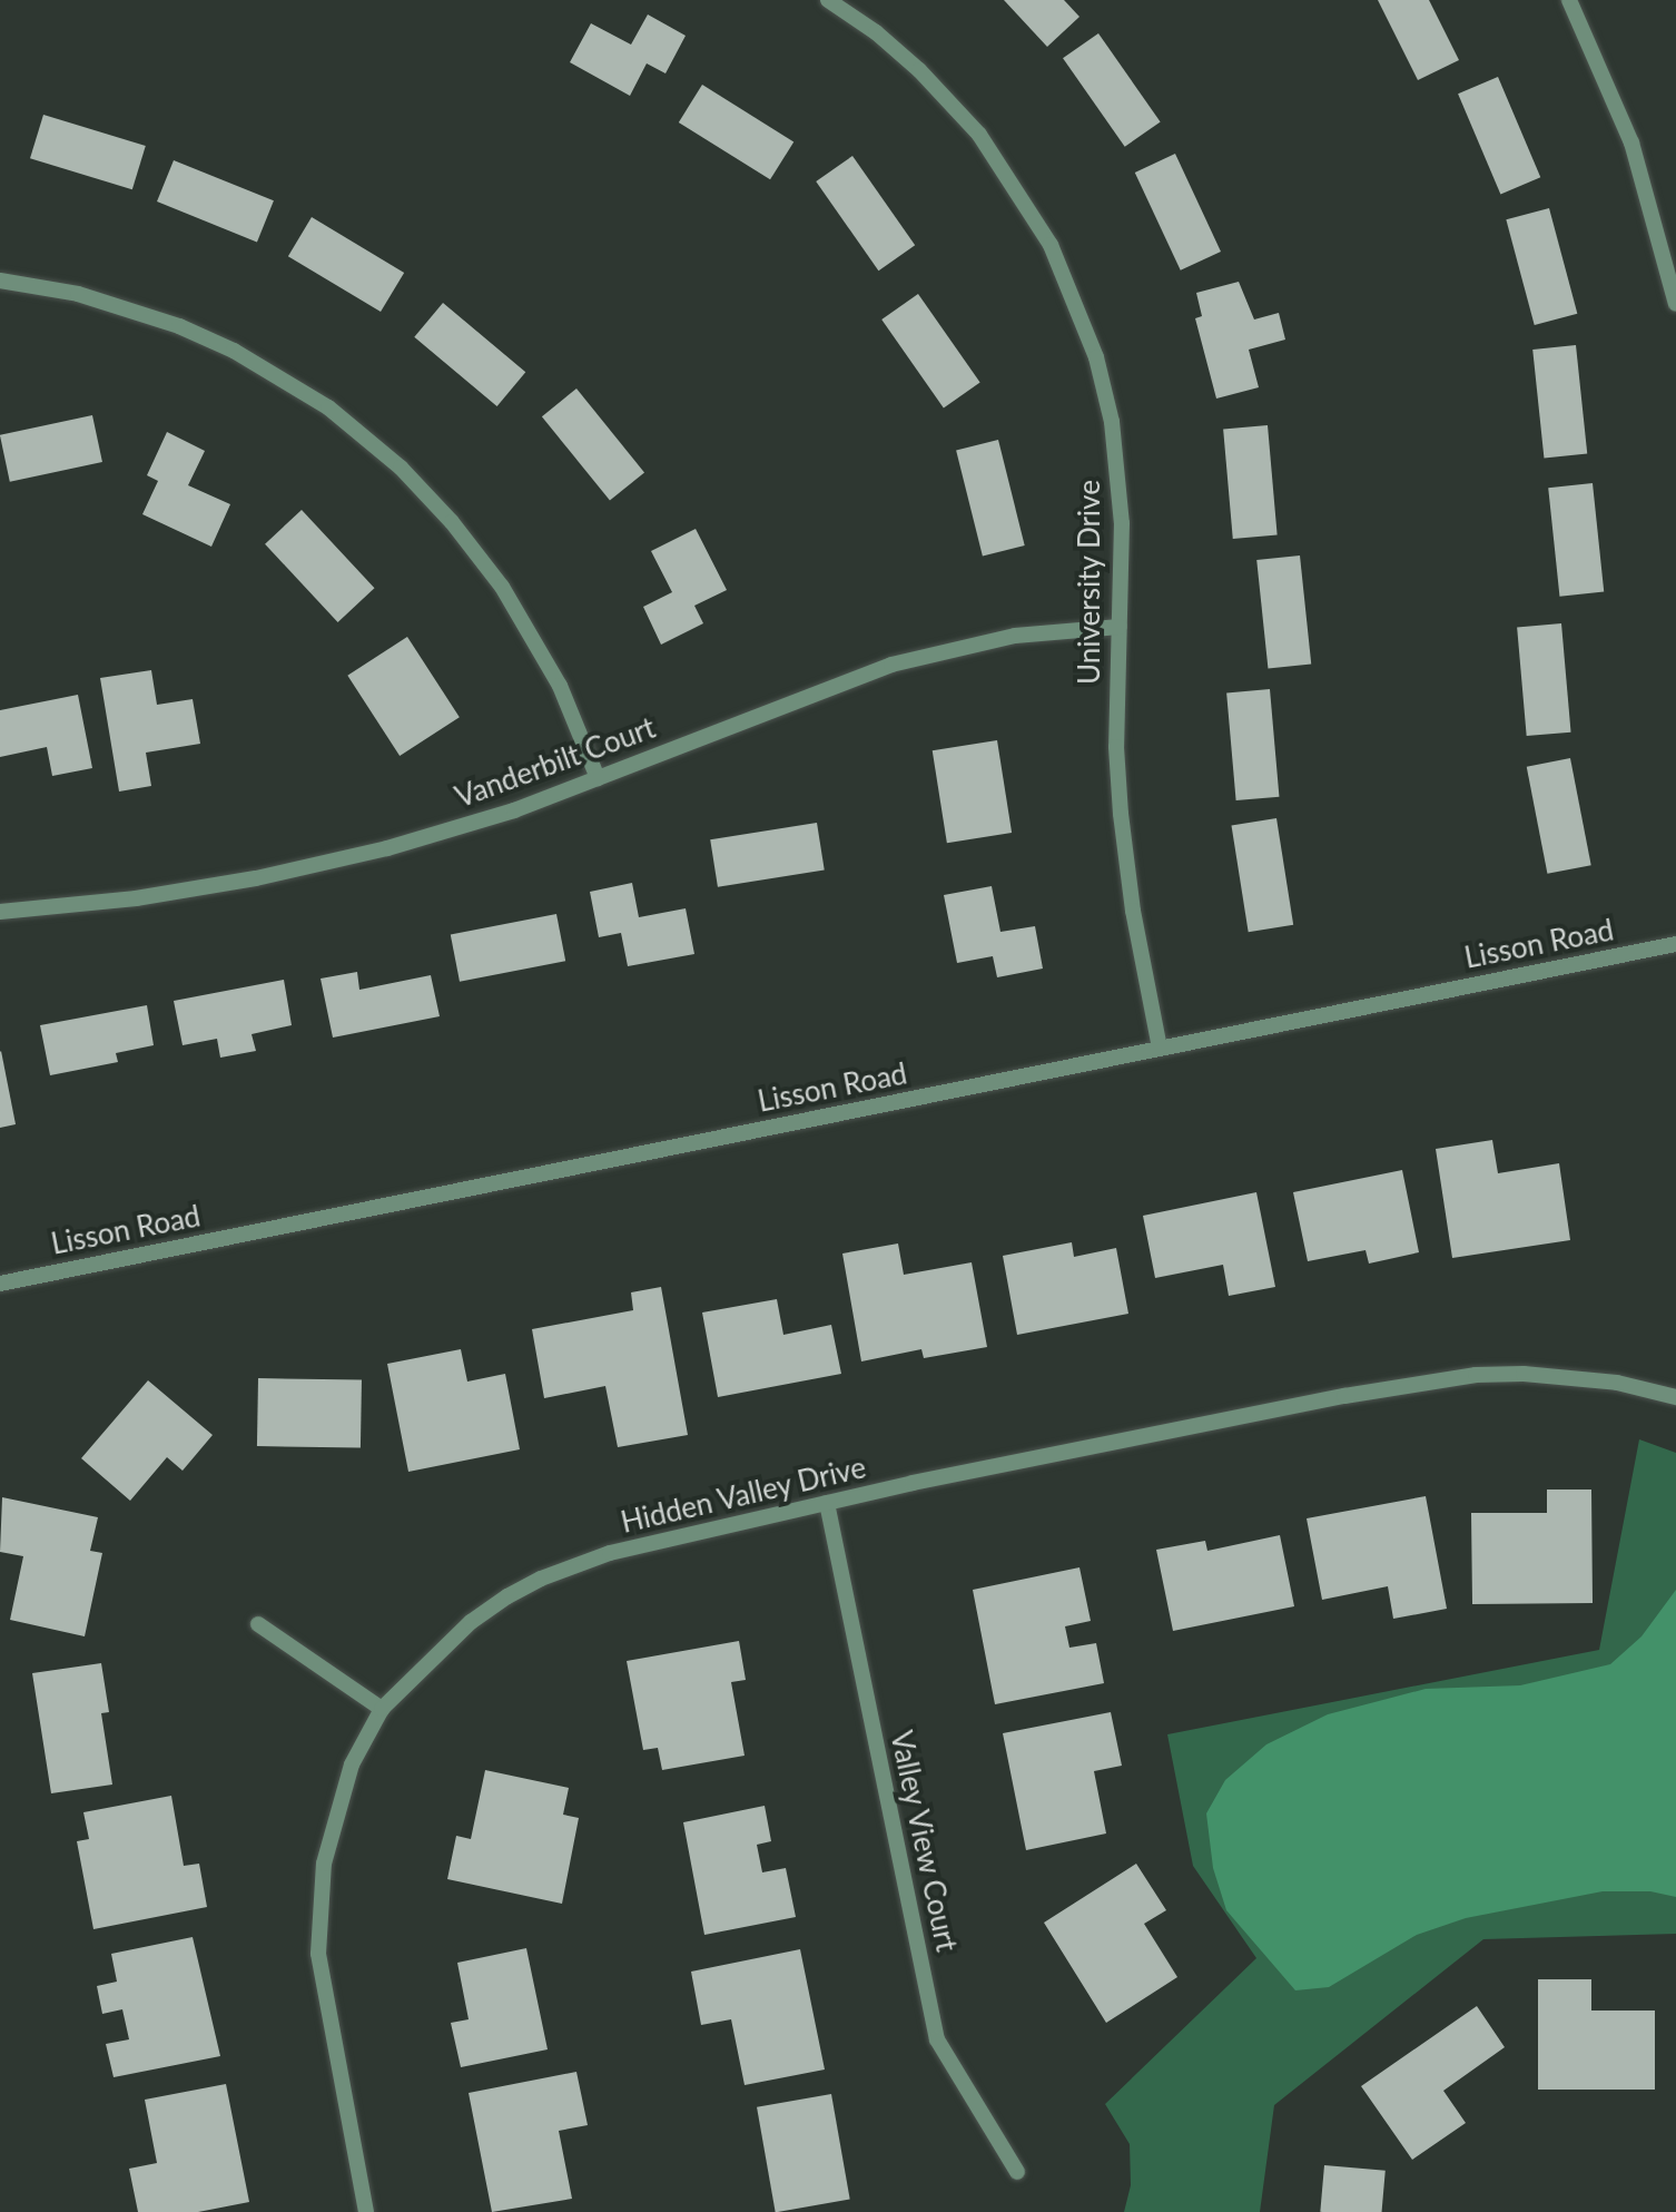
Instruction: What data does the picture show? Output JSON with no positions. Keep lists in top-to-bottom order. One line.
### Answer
{"streets":{"street":["University Drive","Vanderbilt Court","Lisson Road","Hidden Valley Drive","Valley View Court"]},"crossings":[["University Drive","Vanderbilt Court"],["University Drive","Lisson Road"],["Hidden Valley Drive","Valley View Court"]]}
